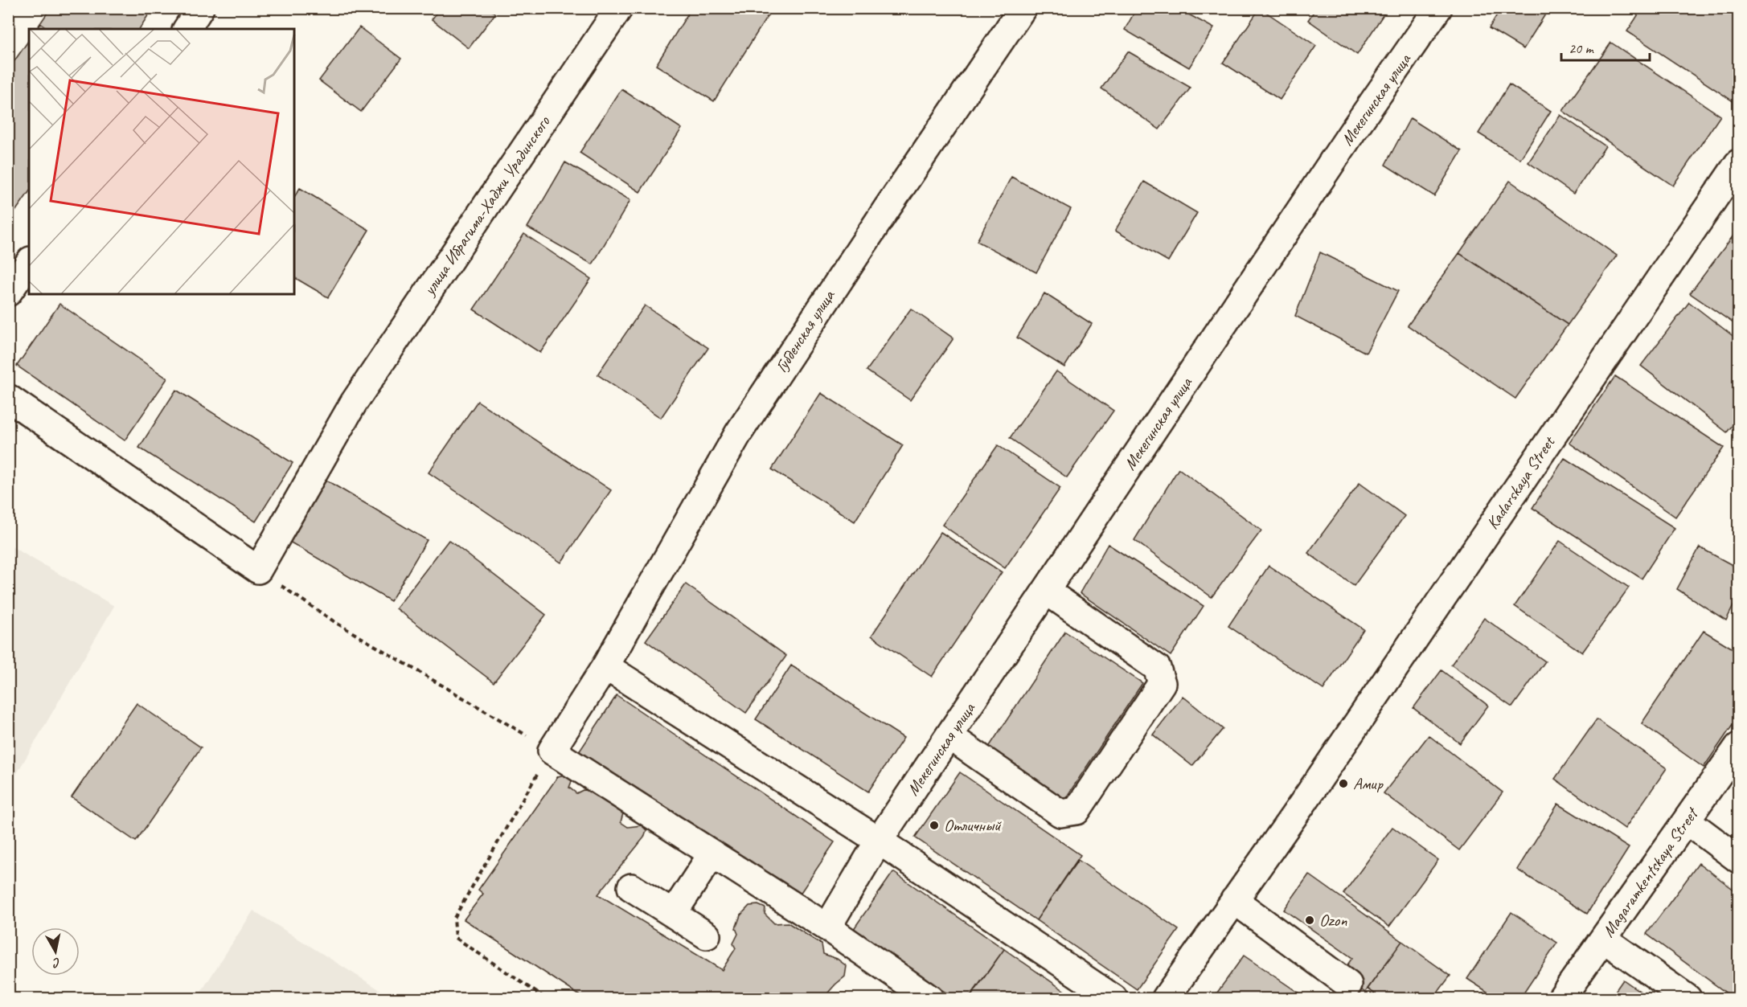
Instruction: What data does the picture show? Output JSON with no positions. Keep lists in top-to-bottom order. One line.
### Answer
{"streets":{"street":["Мекегинская улица","улица Ибрагима-Хаджи Урадинского","Губденская улица","Kadarskaya Street","Magaramkentskaya Street"]},"places":["Амир","Отличный","Ozon"],"scale_bar":"20 m","north":"bottom"}
